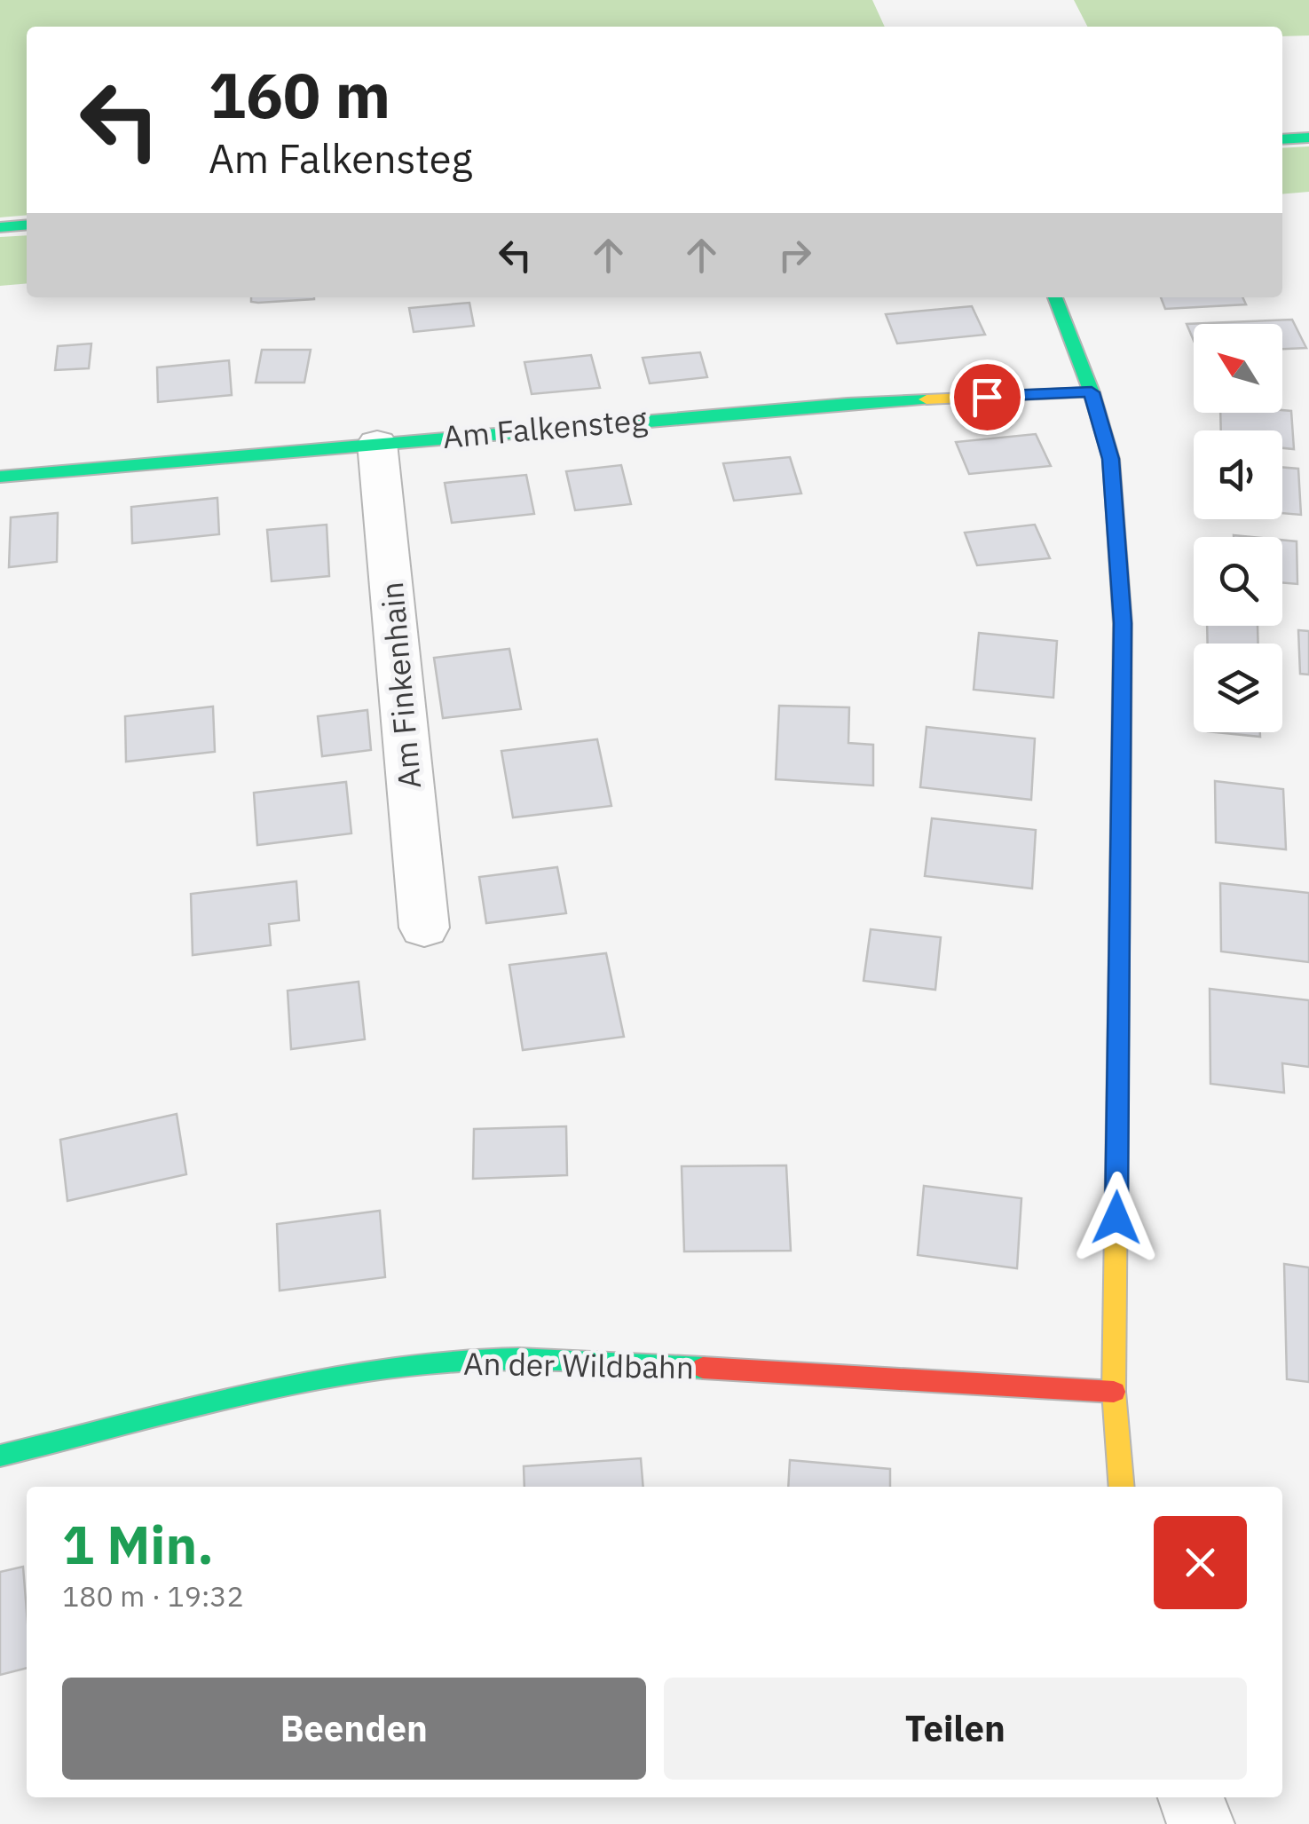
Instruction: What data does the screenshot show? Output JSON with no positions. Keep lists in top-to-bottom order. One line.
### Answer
{"streets":{"street":["Am Falkensteg","Am Finkenhain","An der Wildbahn"]},"crossings":[["Am Falkensteg","Am Finkenhain"]],"north":"top left","page":{"turn":["160 m","Am Falkensteg"],"heading":["1 Min.","180 m · 19:32"],"buttons":["Beenden","Teilen"]}}
